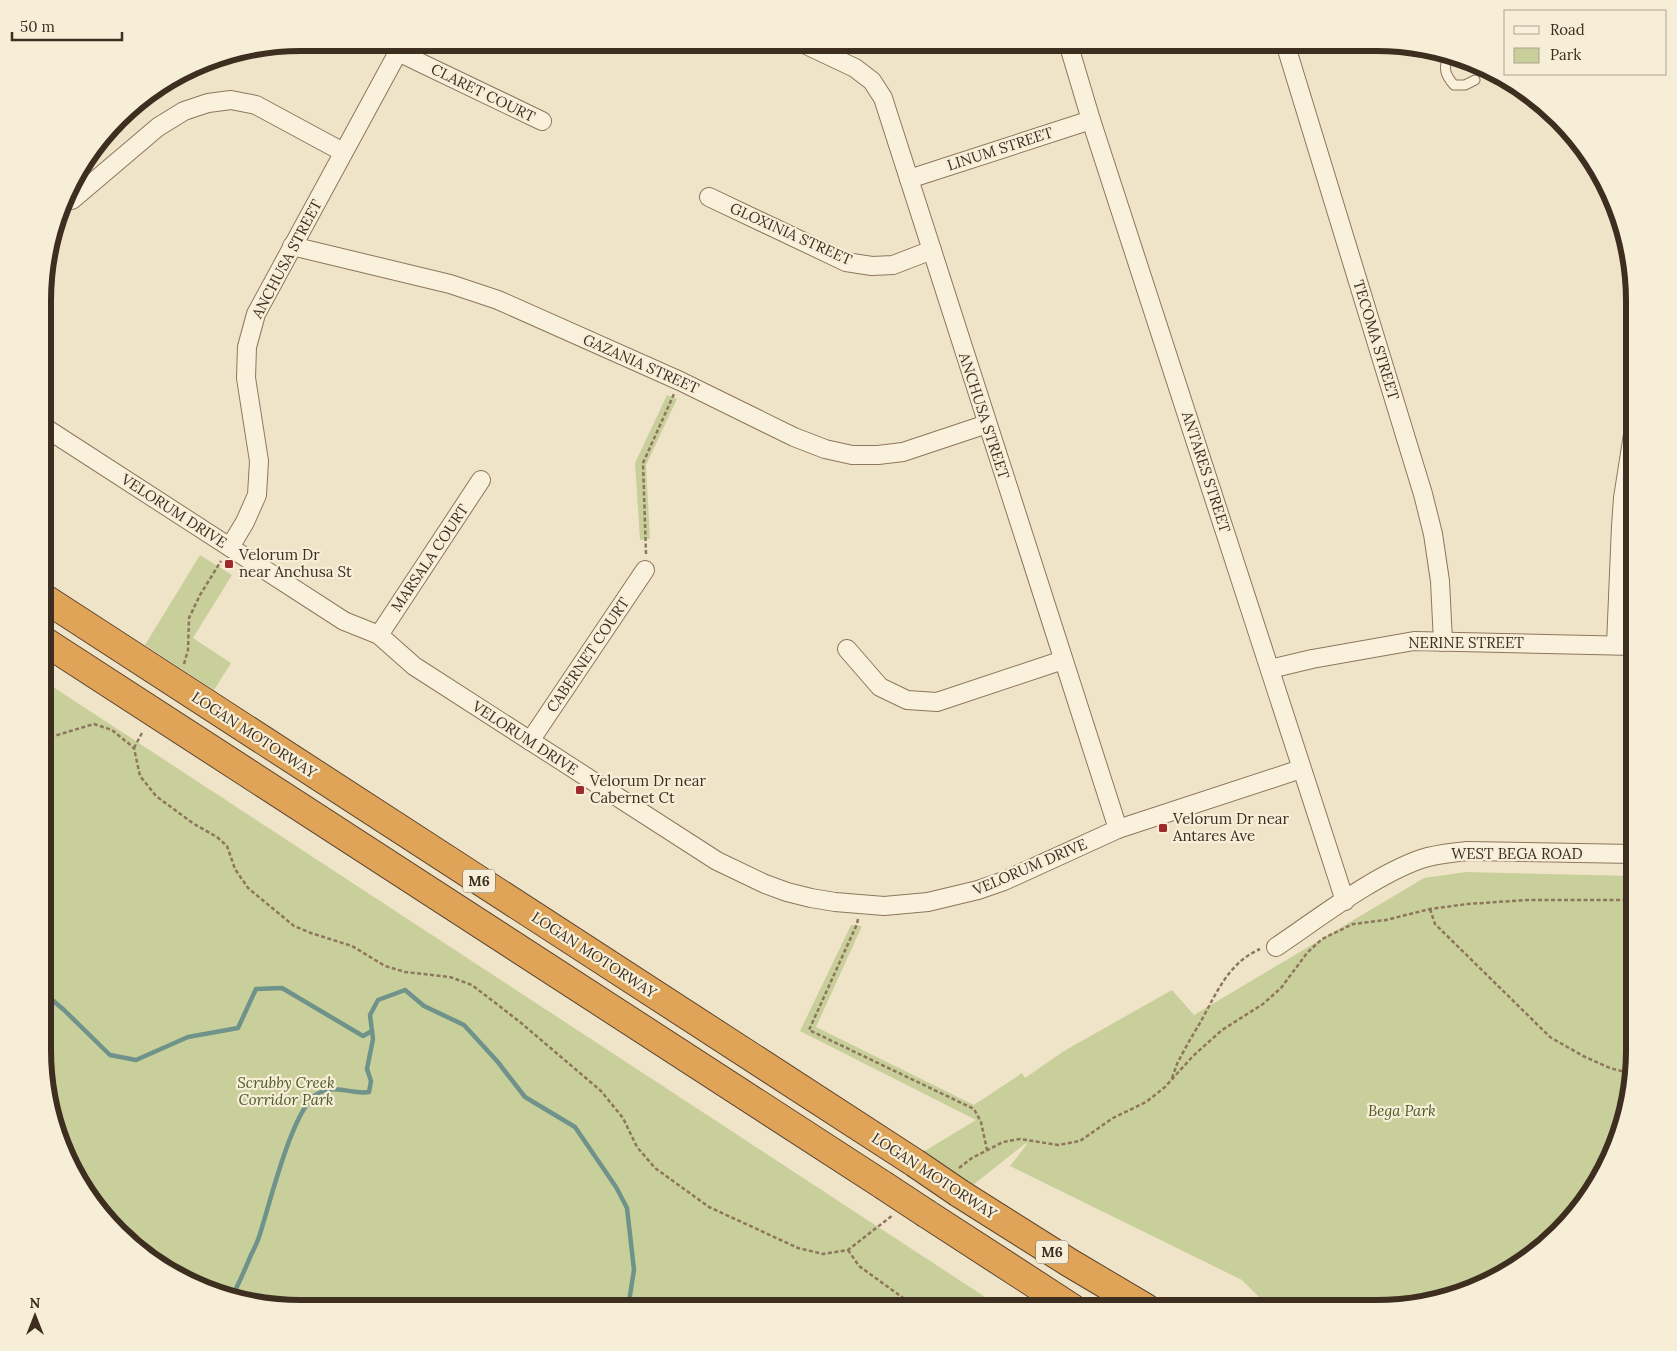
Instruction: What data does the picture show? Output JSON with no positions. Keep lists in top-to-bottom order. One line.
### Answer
{"streets":{"highway":["LOGAN MOTORWAY","M6"],"street":["CLARET COURT","LINUM STREET","GLOXINIA STREET","ANCHUSA STREET","TECOMA STREET","GAZANIA STREET","ANTARES STREET","VELORUM DRIVE","MARSALA COURT","NERINE STREET","CABERNET COURT","WEST BEGA ROAD"]},"crossings":[["LINUM STREET","ANCHUSA STREET"],["LINUM STREET","ANTARES STREET"],["GLOXINIA STREET","ANCHUSA STREET"],["ANCHUSA STREET","GAZANIA STREET"],["ANCHUSA STREET","VELORUM DRIVE"],["TECOMA STREET","NERINE STREET"],["ANTARES STREET","VELORUM DRIVE"],["ANTARES STREET","NERINE STREET"],["ANTARES STREET","WEST BEGA ROAD"],["VELORUM DRIVE","MARSALA COURT"],["VELORUM DRIVE","CABERNET COURT"]],"parks":["Scrubby Creek Corridor Park","Bega Park"],"places":{"transit":["Velorum Dr near Anchusa St","Velorum Dr near Cabernet Ct","Velorum Dr near Antares Ave"]},"legend":["Road","Park"],"scale_bar":"50 m","north":"top"}
